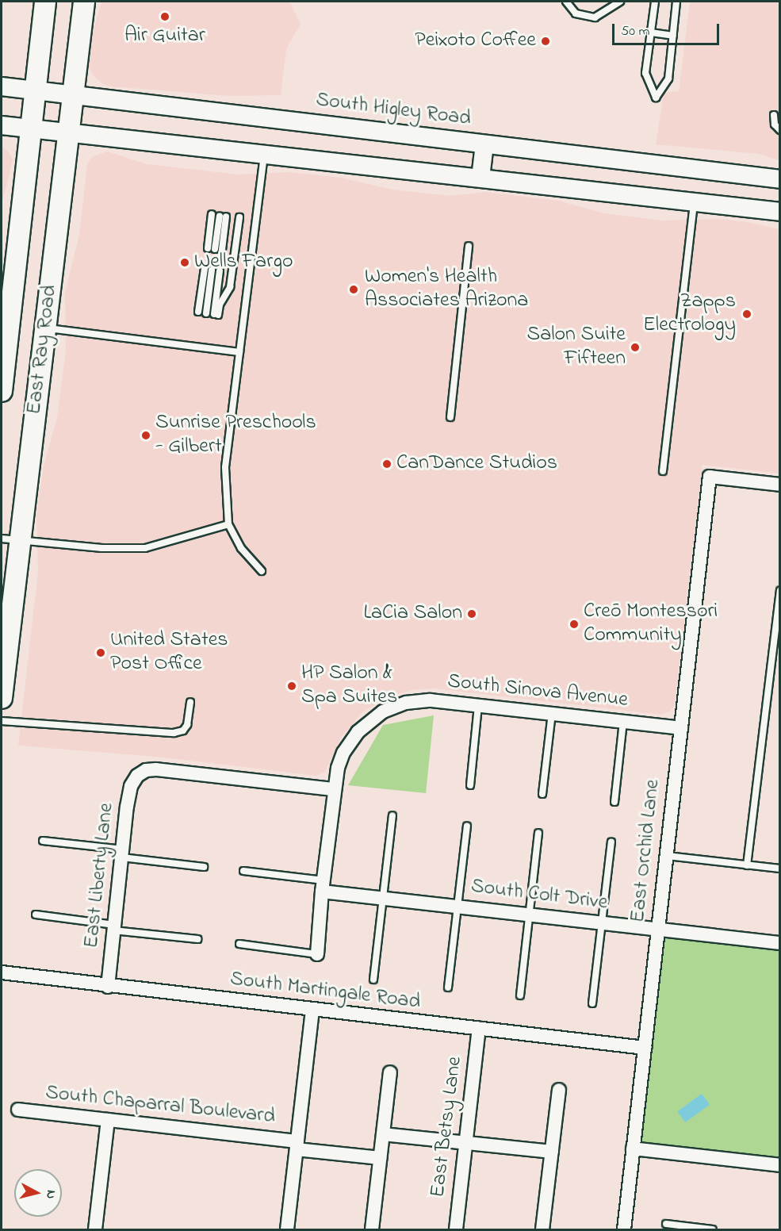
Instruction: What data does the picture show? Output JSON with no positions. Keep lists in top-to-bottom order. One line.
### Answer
{"streets":{"main road":["South Higley Road","East Ray Road"],"street":["South Sinova Avenue","East Orchid Lane","East Liberty Lane","South Colt Drive","South Martingale Road","South Chaparral Boulevard","East Betsy Lane"]},"crossings":[["South Higley Road","East Ray Road"],["South Sinova Avenue","East Orchid Lane"],["South Sinova Avenue","East Liberty Lane"],["South Sinova Avenue","South Colt Drive"],["East Orchid Lane","South Colt Drive"],["East Orchid Lane","South Martingale Road"],["East Liberty Lane","South Martingale Road"],["South Martingale Road","East Betsy Lane"]],"places":["Air Guitar","Peixoto Coffee","Wells Fargo","Women's Health Associates Arizona","Zapps Electrology","Salon Suite Fifteen","Sunrise Preschools - Gilbert","CanDance Studios","LaCia Salon","Creō Montessori Community","United States Post Office","HP Salon & Spa Suites"],"scale_bar":"50 m","north":"right"}
